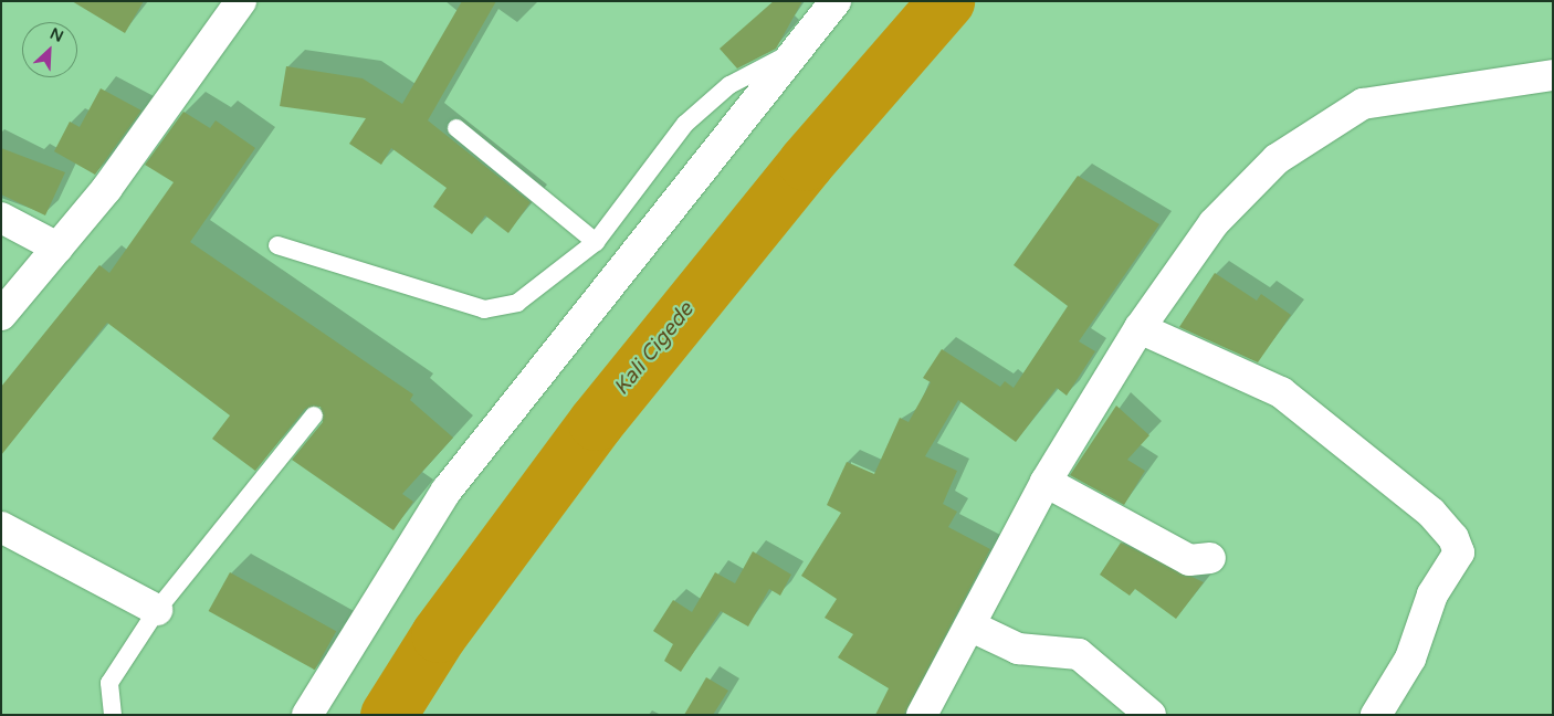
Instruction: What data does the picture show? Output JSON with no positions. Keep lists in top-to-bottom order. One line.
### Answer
{"water":["Kali Cigede"],"north":"top right"}
